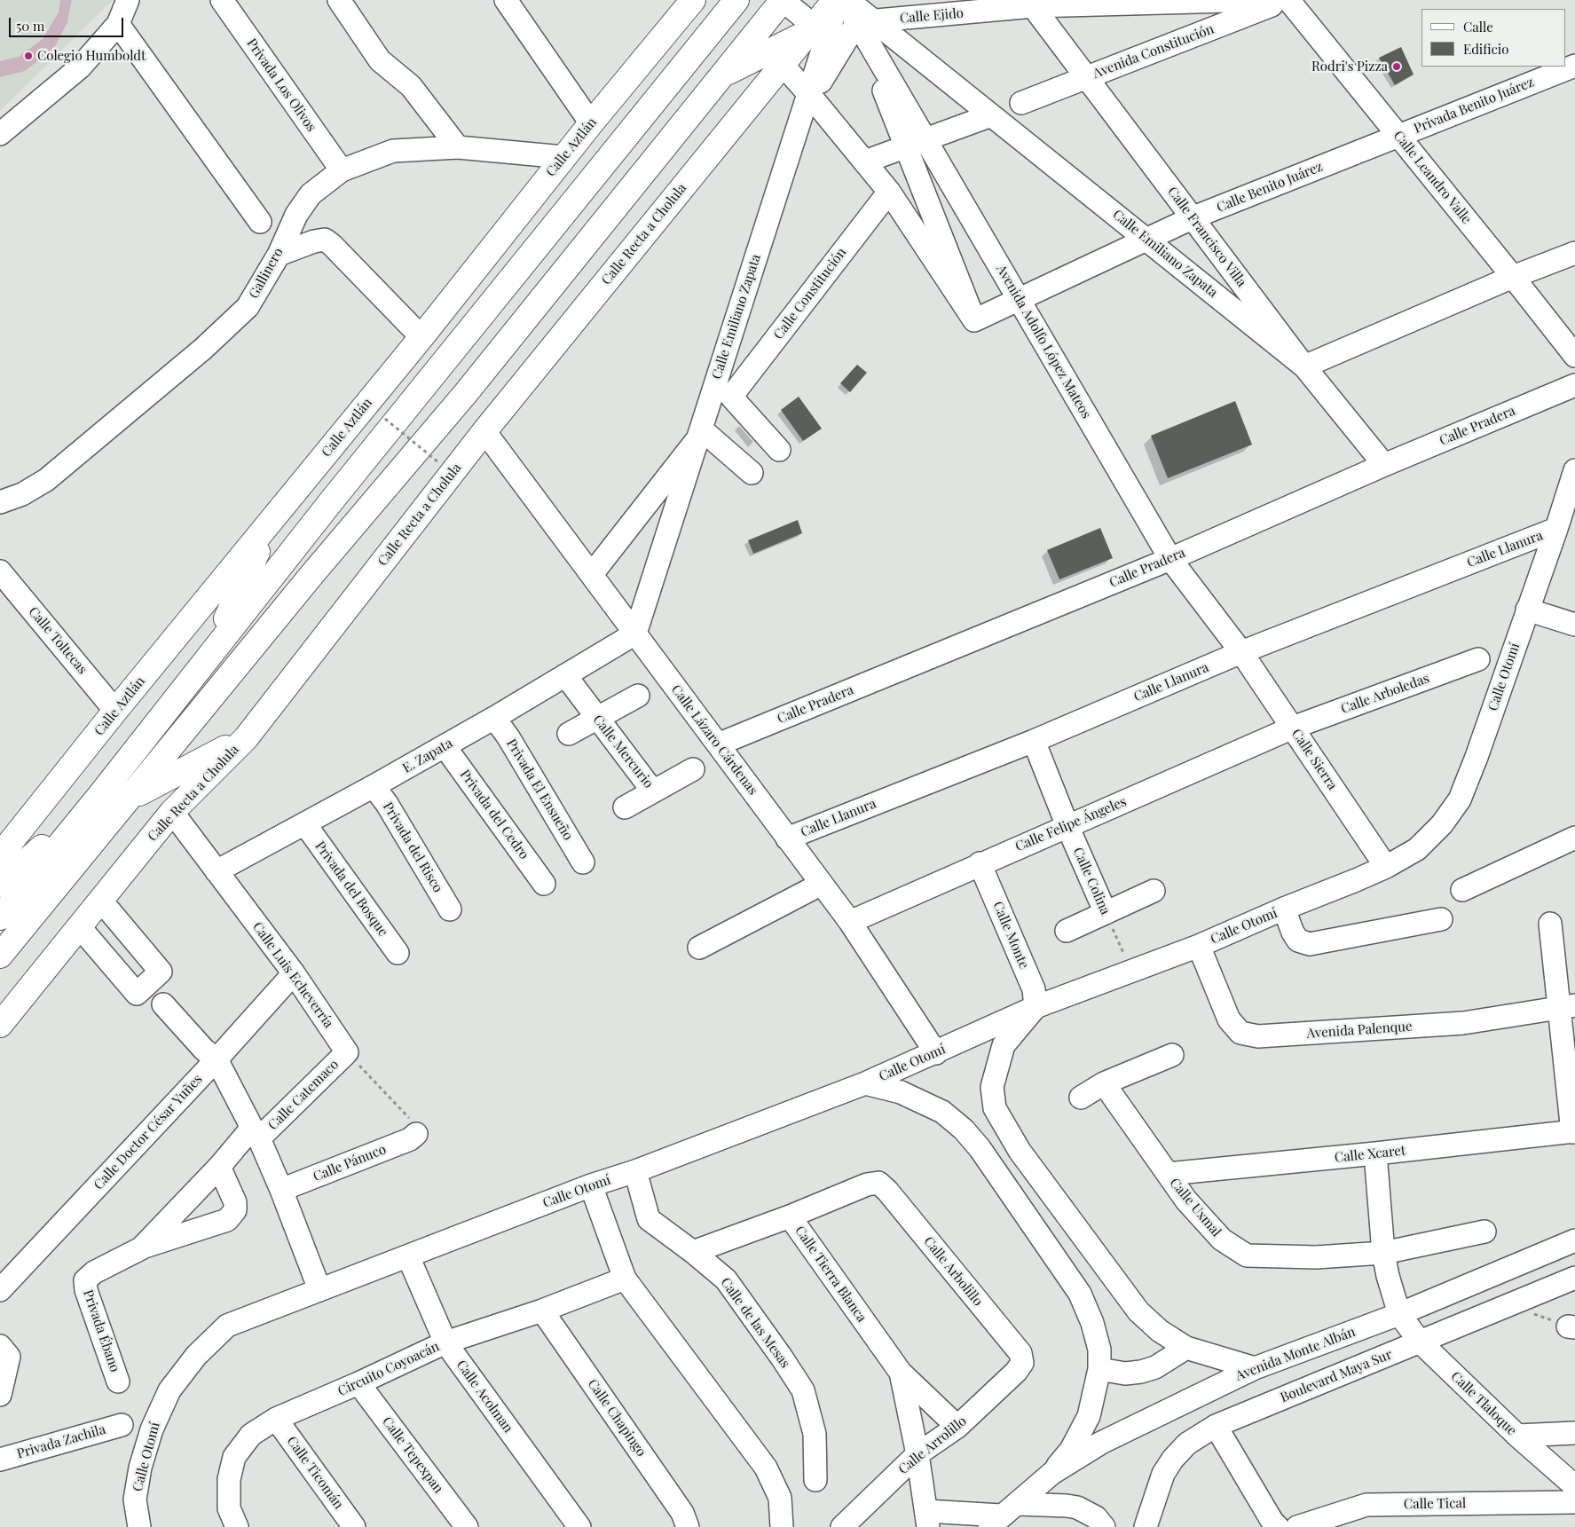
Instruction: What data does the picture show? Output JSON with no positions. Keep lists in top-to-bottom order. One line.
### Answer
{"streets":{"main road":["Calle Aztlán","Calle Recta a Cholula"],"street":["Calle Ejido","Avenida Constitución","Privada Los Olivos","Privada Benito Juárez","Calle Leandro Valle","Calle Benito Juárez","Calle Francisco Villa","Calle Emiliano Zapata","Gallinero","Calle Constitución","Avenida Adolfo López Mateos","Calle Pradera","Calle Llanura","Calle Toltecas","Calle Otomí","Calle Arboledas","Calle Lázaro Cárdenas","Calle Mercurio","E. Zapata","Calle Sierra","Privada El Ensueño","Privada del Cedro","Calle Felipe Ángeles","Privada del Risco","Calle Colina","Privada del Bosque","Calle Monte","Calle Luis Echeverría","Avenida Palenque","Calle Catemaco","Calle Doctor César Yuñes","Calle Xcaret","Calle Pánuco","Calle Uxmal","Calle Arbolillo","Calle Tierra Blanca","Calle de las Mesas","Privada Ébano","Avenida Monte Albán","Circuito Coyoacán","Boulevard Maya Sur","Calle Acolman","Calle Tlaloque","Calle Chapingo","Privada Zachila","Calle Arrolillo","Calle Tepexpan","Calle Ticomán","Calle Tical"]},"crossings":[["Calle Ejido","Calle Recta a Cholula"],["Calle Ejido","Calle Francisco Villa"],["Calle Ejido","Calle Emiliano Zapata"],["Calle Ejido","Avenida Adolfo López Mateos"],["Avenida Constitución","Calle Leandro Valle"],["Avenida Constitución","Calle Francisco Villa"],["Privada Los Olivos","Gallinero"],["Privada Benito Juárez","Calle Leandro Valle"],["Privada Benito Juárez","Calle Benito Juárez"],["Calle Aztlán","Gallinero"],["Calle Aztlán","Calle Toltecas"],["Calle Leandro Valle","Calle Benito Juárez"],["Calle Benito Juárez","Calle Francisco Villa"],["Calle Benito Juárez","Calle Emiliano Zapata"],["Calle Benito Juárez","Avenida Adolfo López Mateos"],["Calle Recta a Cholula","Calle Emiliano Zapata"],["Calle Recta a Cholula","Calle Lázaro Cárdenas"],["Calle Recta a Cholula","Calle Luis Echeverría"],["Calle Francisco Villa","Calle Emiliano Zapata"],["Calle Francisco Villa","Calle Pradera"],["Calle Emiliano Zapata","Avenida Adolfo López Mateos"],["Calle Emiliano Zapata","Calle Lázaro Cárdenas"],["Calle Emiliano Zapata","E. Zapata"],["Avenida Adolfo López Mateos","Calle Pradera"],["Avenida Adolfo López Mateos","Calle Llanura"],["Avenida Adolfo López Mateos","Calle Sierra"],["Calle Pradera","Calle Lázaro Cárdenas"],["Calle Llanura","Calle Otomí"],["Calle Llanura","Calle Lázaro Cárdenas"],["Calle Llanura","Calle Sierra"],["Calle Llanura","Calle Colina"],["Calle Otomí","Calle Lázaro Cárdenas"],["Calle Otomí","Calle Sierra"],["Calle Otomí","Calle Colina"],["Calle Otomí","Calle Monte"],["Calle Otomí","Avenida Palenque"],["Calle Otomí","Calle de las Mesas"],["Calle Otomí","Calle Acolman"],["Calle Arboledas","Calle Sierra"],["Calle Arboledas","Calle Felipe Ángeles"],["Calle Lázaro Cárdenas","E. Zapata"],["Calle Lázaro Cárdenas","Calle Felipe Ángeles"],["Calle Mercurio","E. Zapata"],["E. Zapata","Privada El Ensueño"],["E. Zapata","Privada del Cedro"],["E. Zapata","Privada del Risco"],["E. Zapata","Privada del Bosque"],["E. Zapata","Calle Luis Echeverría"],["Calle Sierra","Calle Felipe Ángeles"],["Calle Felipe Ángeles","Calle Colina"],["Calle Felipe Ángeles","Calle Monte"],["Calle Luis Echeverría","Calle Catemaco"],["Calle Luis Echeverría","Calle Doctor César Yuñes"],["Calle Catemaco","Privada Ébano"],["Calle Xcaret","Calle Uxmal"],["Calle Xcaret","Calle Tlaloque"],["Calle Uxmal","Calle Tlaloque"],["Calle Arbolillo","Calle Tierra Blanca"],["Calle Arbolillo","Calle Arrolillo"],["Calle Tierra Blanca","Calle de las Mesas"],["Calle Tierra Blanca","Avenida Monte Albán"],["Calle Tierra Blanca","Calle Arrolillo"],["Avenida Monte Albán","Calle Tlaloque"],["Circuito Coyoacán","Calle Acolman"],["Circuito Coyoacán","Calle Chapingo"],["Circuito Coyoacán","Calle Tepexpan"],["Circuito Coyoacán","Calle Ticomán"],["Boulevard Maya Sur","Calle Tlaloque"]],"places":["Colegio Humboldt","Rodri's Pizza"],"legend":["Calle","Edificio"],"scale_bar":"50 m"}
